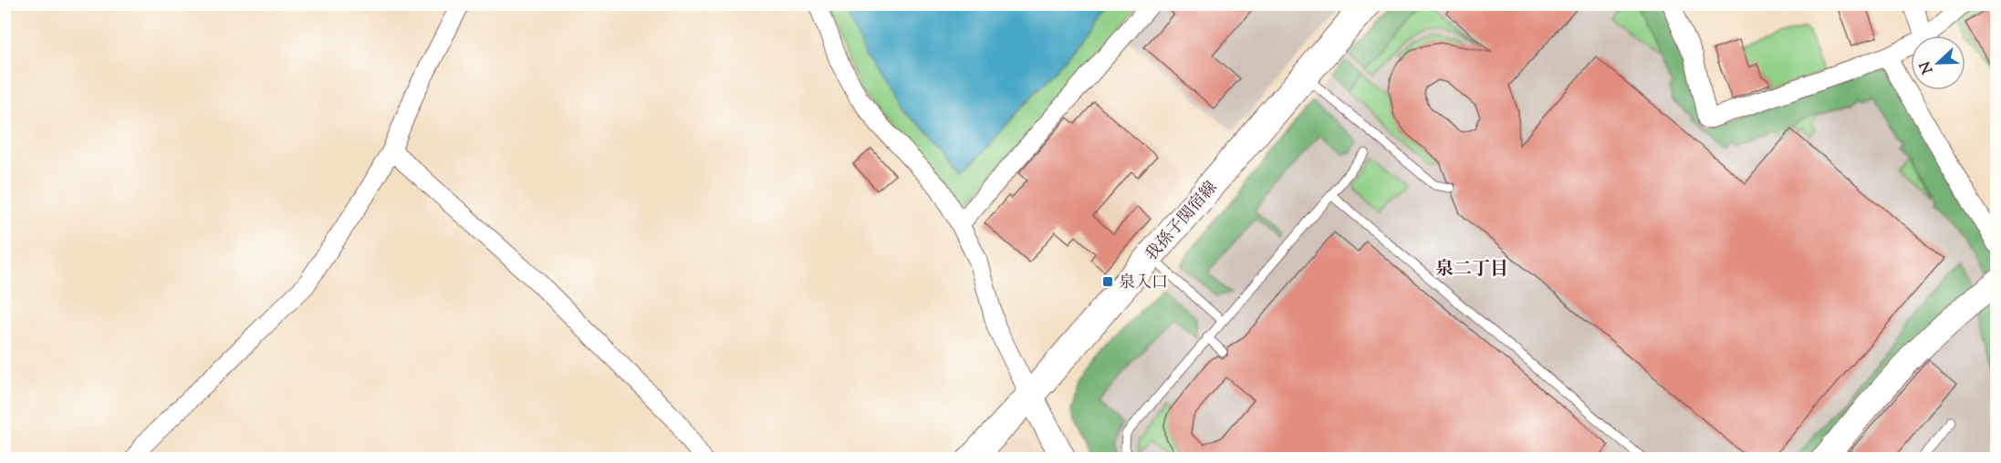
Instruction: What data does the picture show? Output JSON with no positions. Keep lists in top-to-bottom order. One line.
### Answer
{"streets":{"main road":["我孫子関宿線"]},"districts":["泉二丁目"],"places":{"transit":["泉入口"]},"north":"left"}
